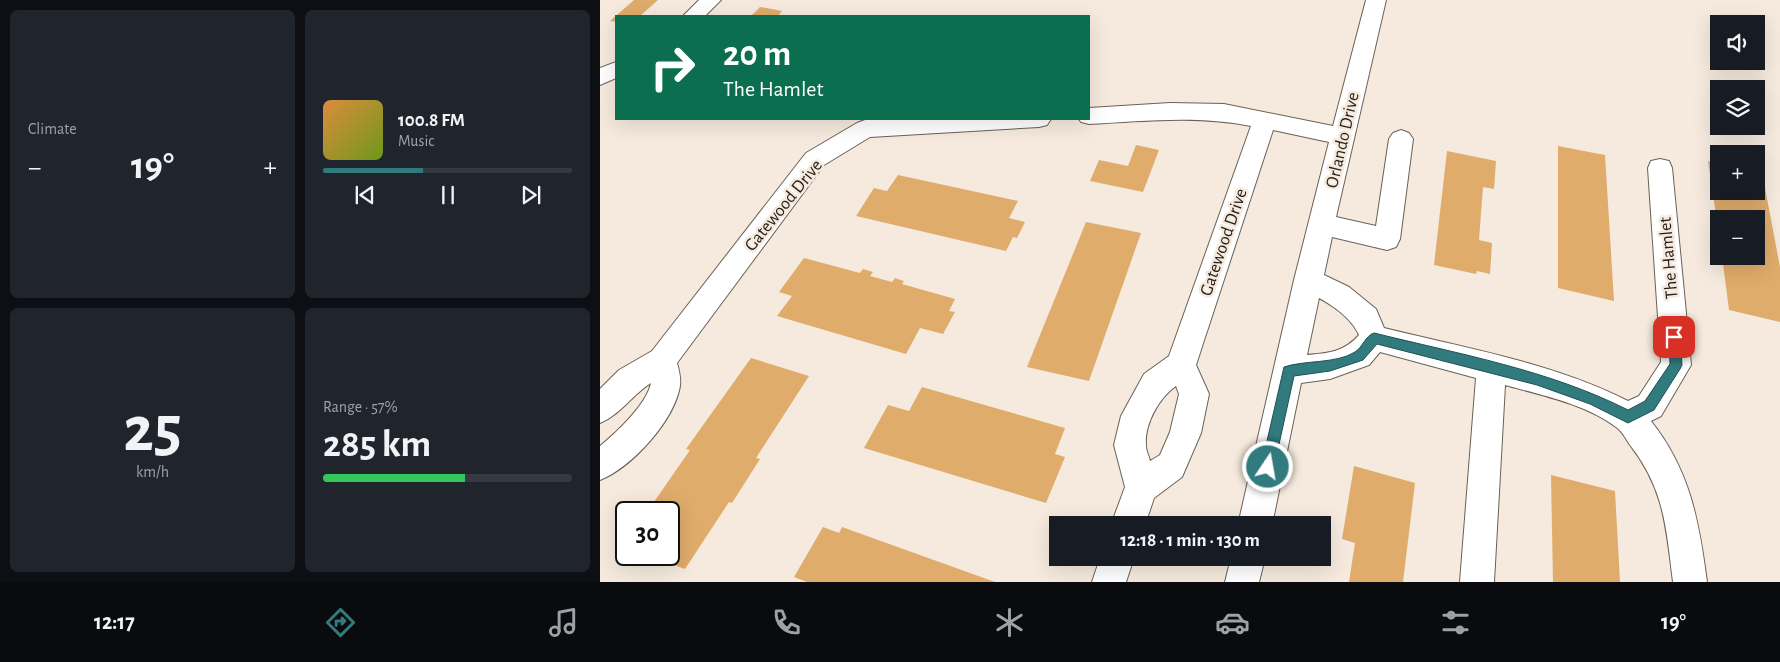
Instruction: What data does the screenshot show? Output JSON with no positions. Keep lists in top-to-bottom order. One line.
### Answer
{"streets":{"street":["Orlando Drive","Gatewood Drive","The Hamlet"]},"page":{"tile":["Climate",["25","km/h"],["Range · 57%","285 km"]],"map_buttons":["+","−"],"turn":["20 m","The Hamlet"],"song":["100.8 FM","Music"],"heat":["−","19°","+"],"limit":"30","trip":"12:18 · 1 min · 130 m","tabs":["12:17","19°"]}}
